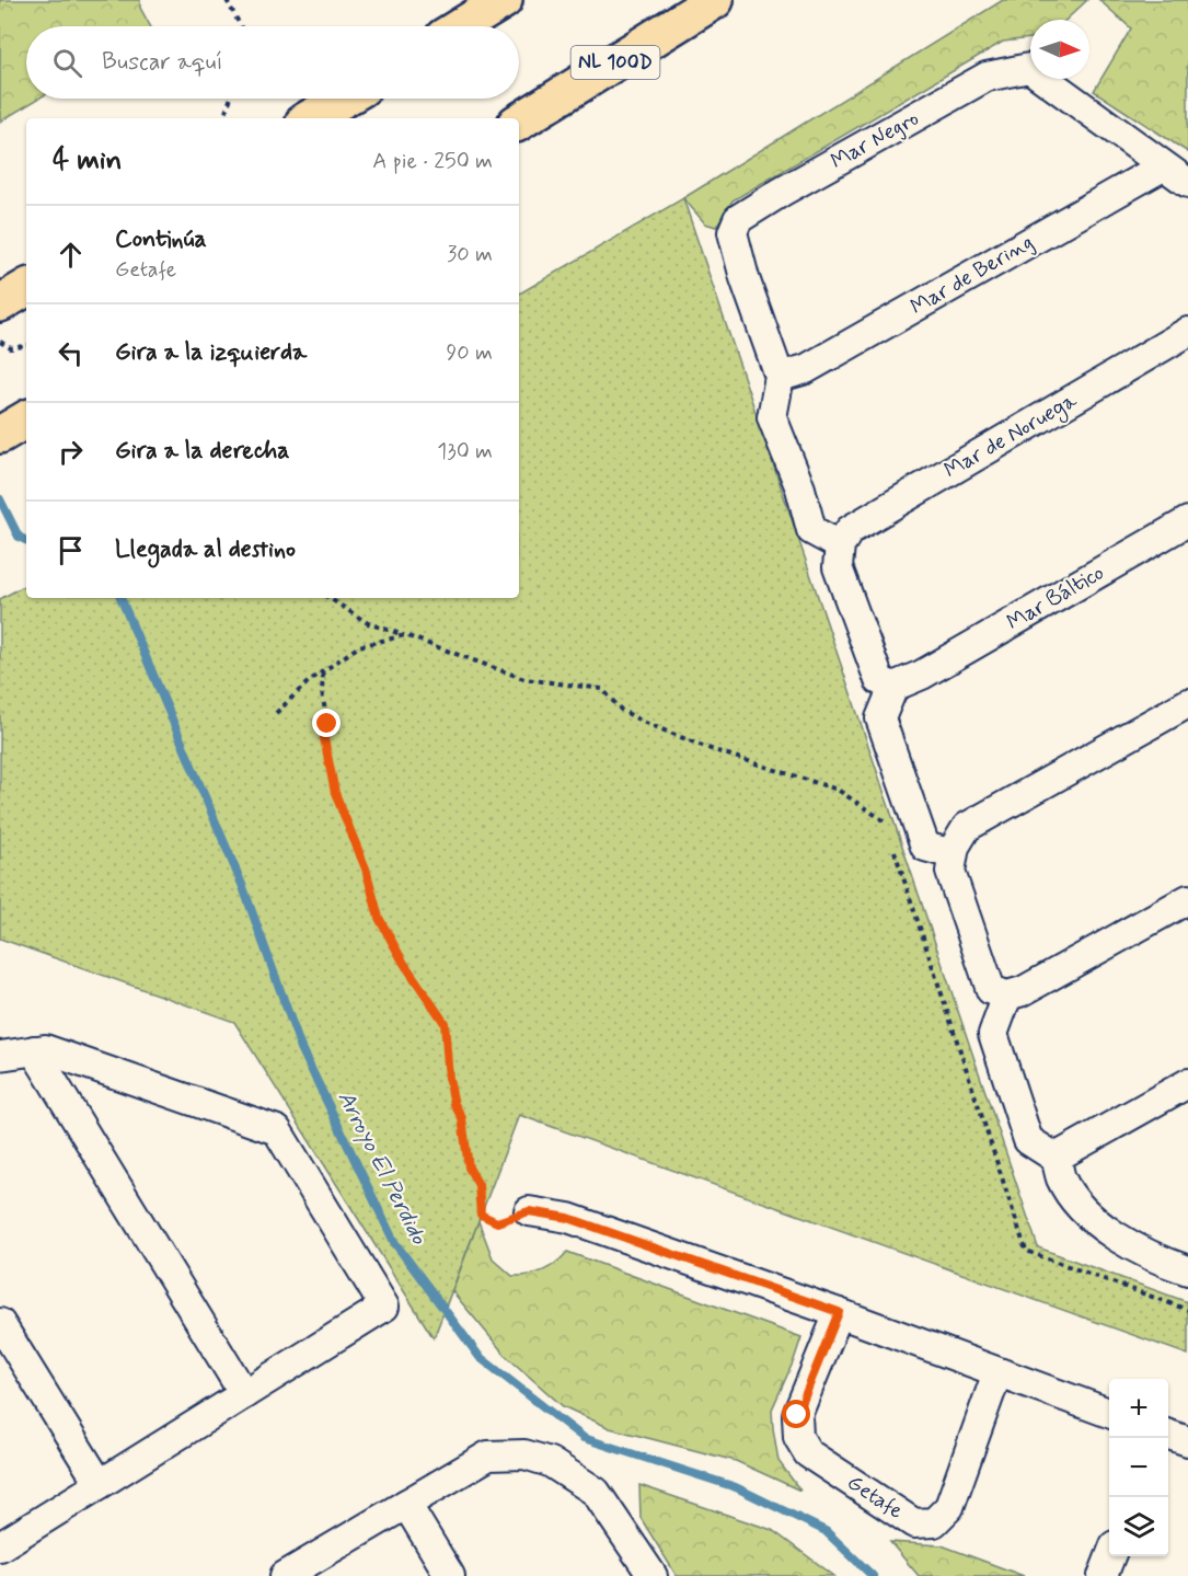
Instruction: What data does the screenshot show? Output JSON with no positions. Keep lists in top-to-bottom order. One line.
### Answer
{"streets":{"highway":["NL 100D"],"street":["Mar Negro","Mar de Bering","Mar de Noruega","Mar Báltico","Getafe"]},"crossings":[["Mar Negro","Mar de Bering"]],"water":["Arroyo El Perdido"],"north":"right","page":{"search":"Buscar aquí","heading":["4 min","A pie · 250 m"],"list":[["Continúa","Getafe","30 m"],["Gira a la izquierda","90 m"],["Gira a la derecha","130 m"],"Llegada al destino"],"map_buttons":["+","−"]}}
